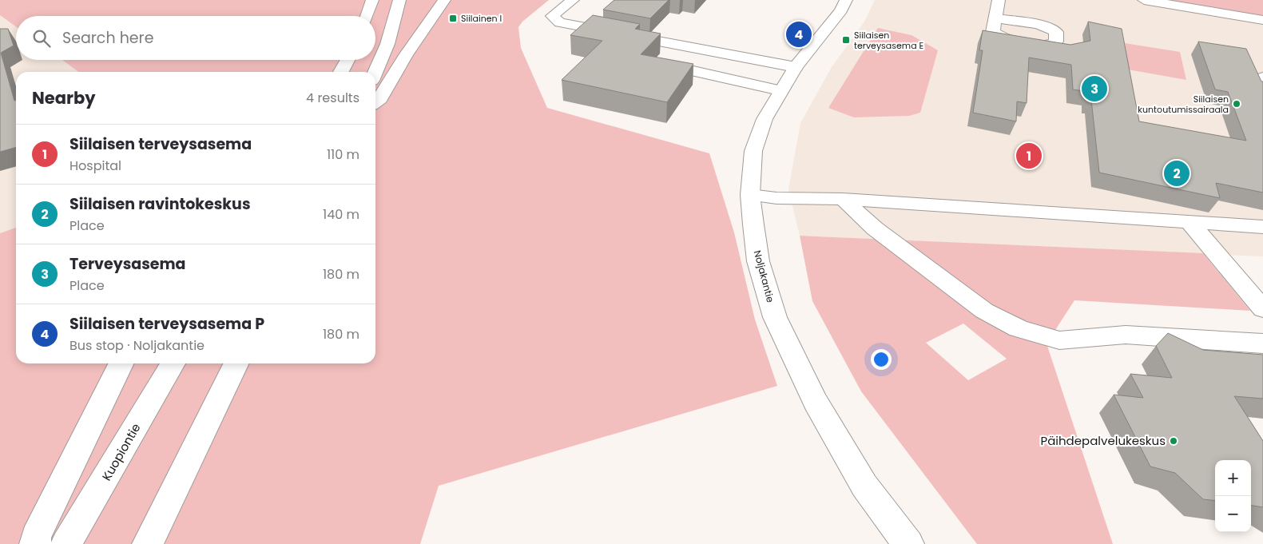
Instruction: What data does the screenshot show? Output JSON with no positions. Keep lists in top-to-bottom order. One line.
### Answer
{"streets":{"main road":["Noljakantie","Kuopiontie"]},"places":{"transit":["Siilainen I","Siilaisen terveysasema E"],"other":["Siilaisen kuntoutumissairaala","Päihdepalvelukeskus"]},"page":{"search":"Search here","pins":["4","3","1","2"],"heading":["Nearby","4 results"],"list":[{"mark":"1","name":"Siilaisen terveysasema","note":"Hospital","value":"110 m"},{"mark":"2","name":"Siilaisen ravintokeskus","note":"Place","value":"140 m"},{"mark":"3","name":"Terveysasema","note":"Place","value":"180 m"},{"mark":"4","name":"Siilaisen terveysasema P","note":"Bus stop · Noljakantie","value":"180 m"}],"map_buttons":["+","−"]}}
